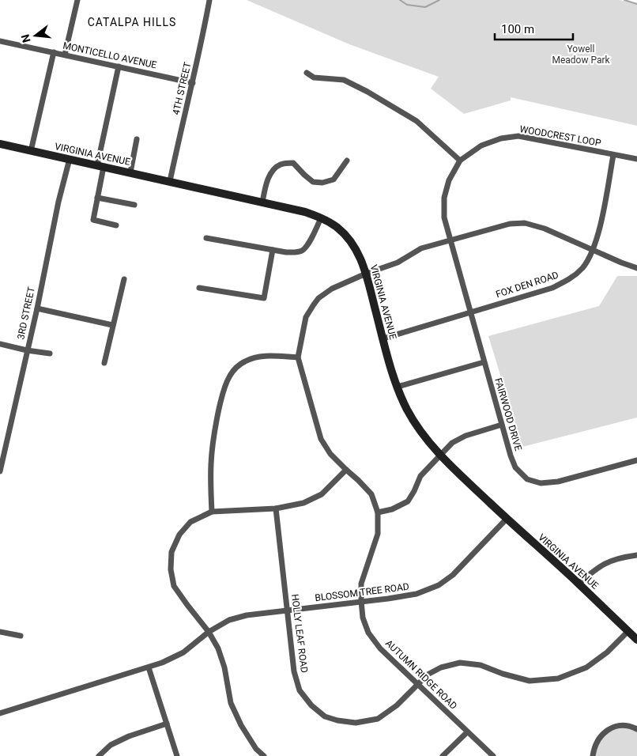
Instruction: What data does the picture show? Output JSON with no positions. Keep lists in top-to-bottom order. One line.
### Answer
{"streets":{"street":["MONTICELLO AVENUE","4TH STREET","WOODCREST LOOP","VIRGINIA AVENUE","FOX DEN ROAD","3RD STREET","FAIRWOOD DRIVE","BLOSSOM TREE ROAD","HOLLY LEAF ROAD","AUTUMN RIDGE ROAD"]},"crossings":[["MONTICELLO AVENUE","4TH STREET"],["4TH STREET","VIRGINIA AVENUE"],["WOODCREST LOOP","FOX DEN ROAD"],["WOODCREST LOOP","FAIRWOOD DRIVE"],["WOODCREST LOOP","AUTUMN RIDGE ROAD"],["VIRGINIA AVENUE","FOX DEN ROAD"],["VIRGINIA AVENUE","3RD STREET"],["VIRGINIA AVENUE","BLOSSOM TREE ROAD"],["VIRGINIA AVENUE","HOLLY LEAF ROAD"],["VIRGINIA AVENUE","AUTUMN RIDGE ROAD"],["FOX DEN ROAD","FAIRWOOD DRIVE"],["FAIRWOOD DRIVE","AUTUMN RIDGE ROAD"],["BLOSSOM TREE ROAD","HOLLY LEAF ROAD"],["BLOSSOM TREE ROAD","AUTUMN RIDGE ROAD"],["HOLLY LEAF ROAD","AUTUMN RIDGE ROAD"]],"districts":["CATALPA HILLS"],"parks":["Yowell Meadow Park"],"scale_bar":"100 m","north":"left"}
